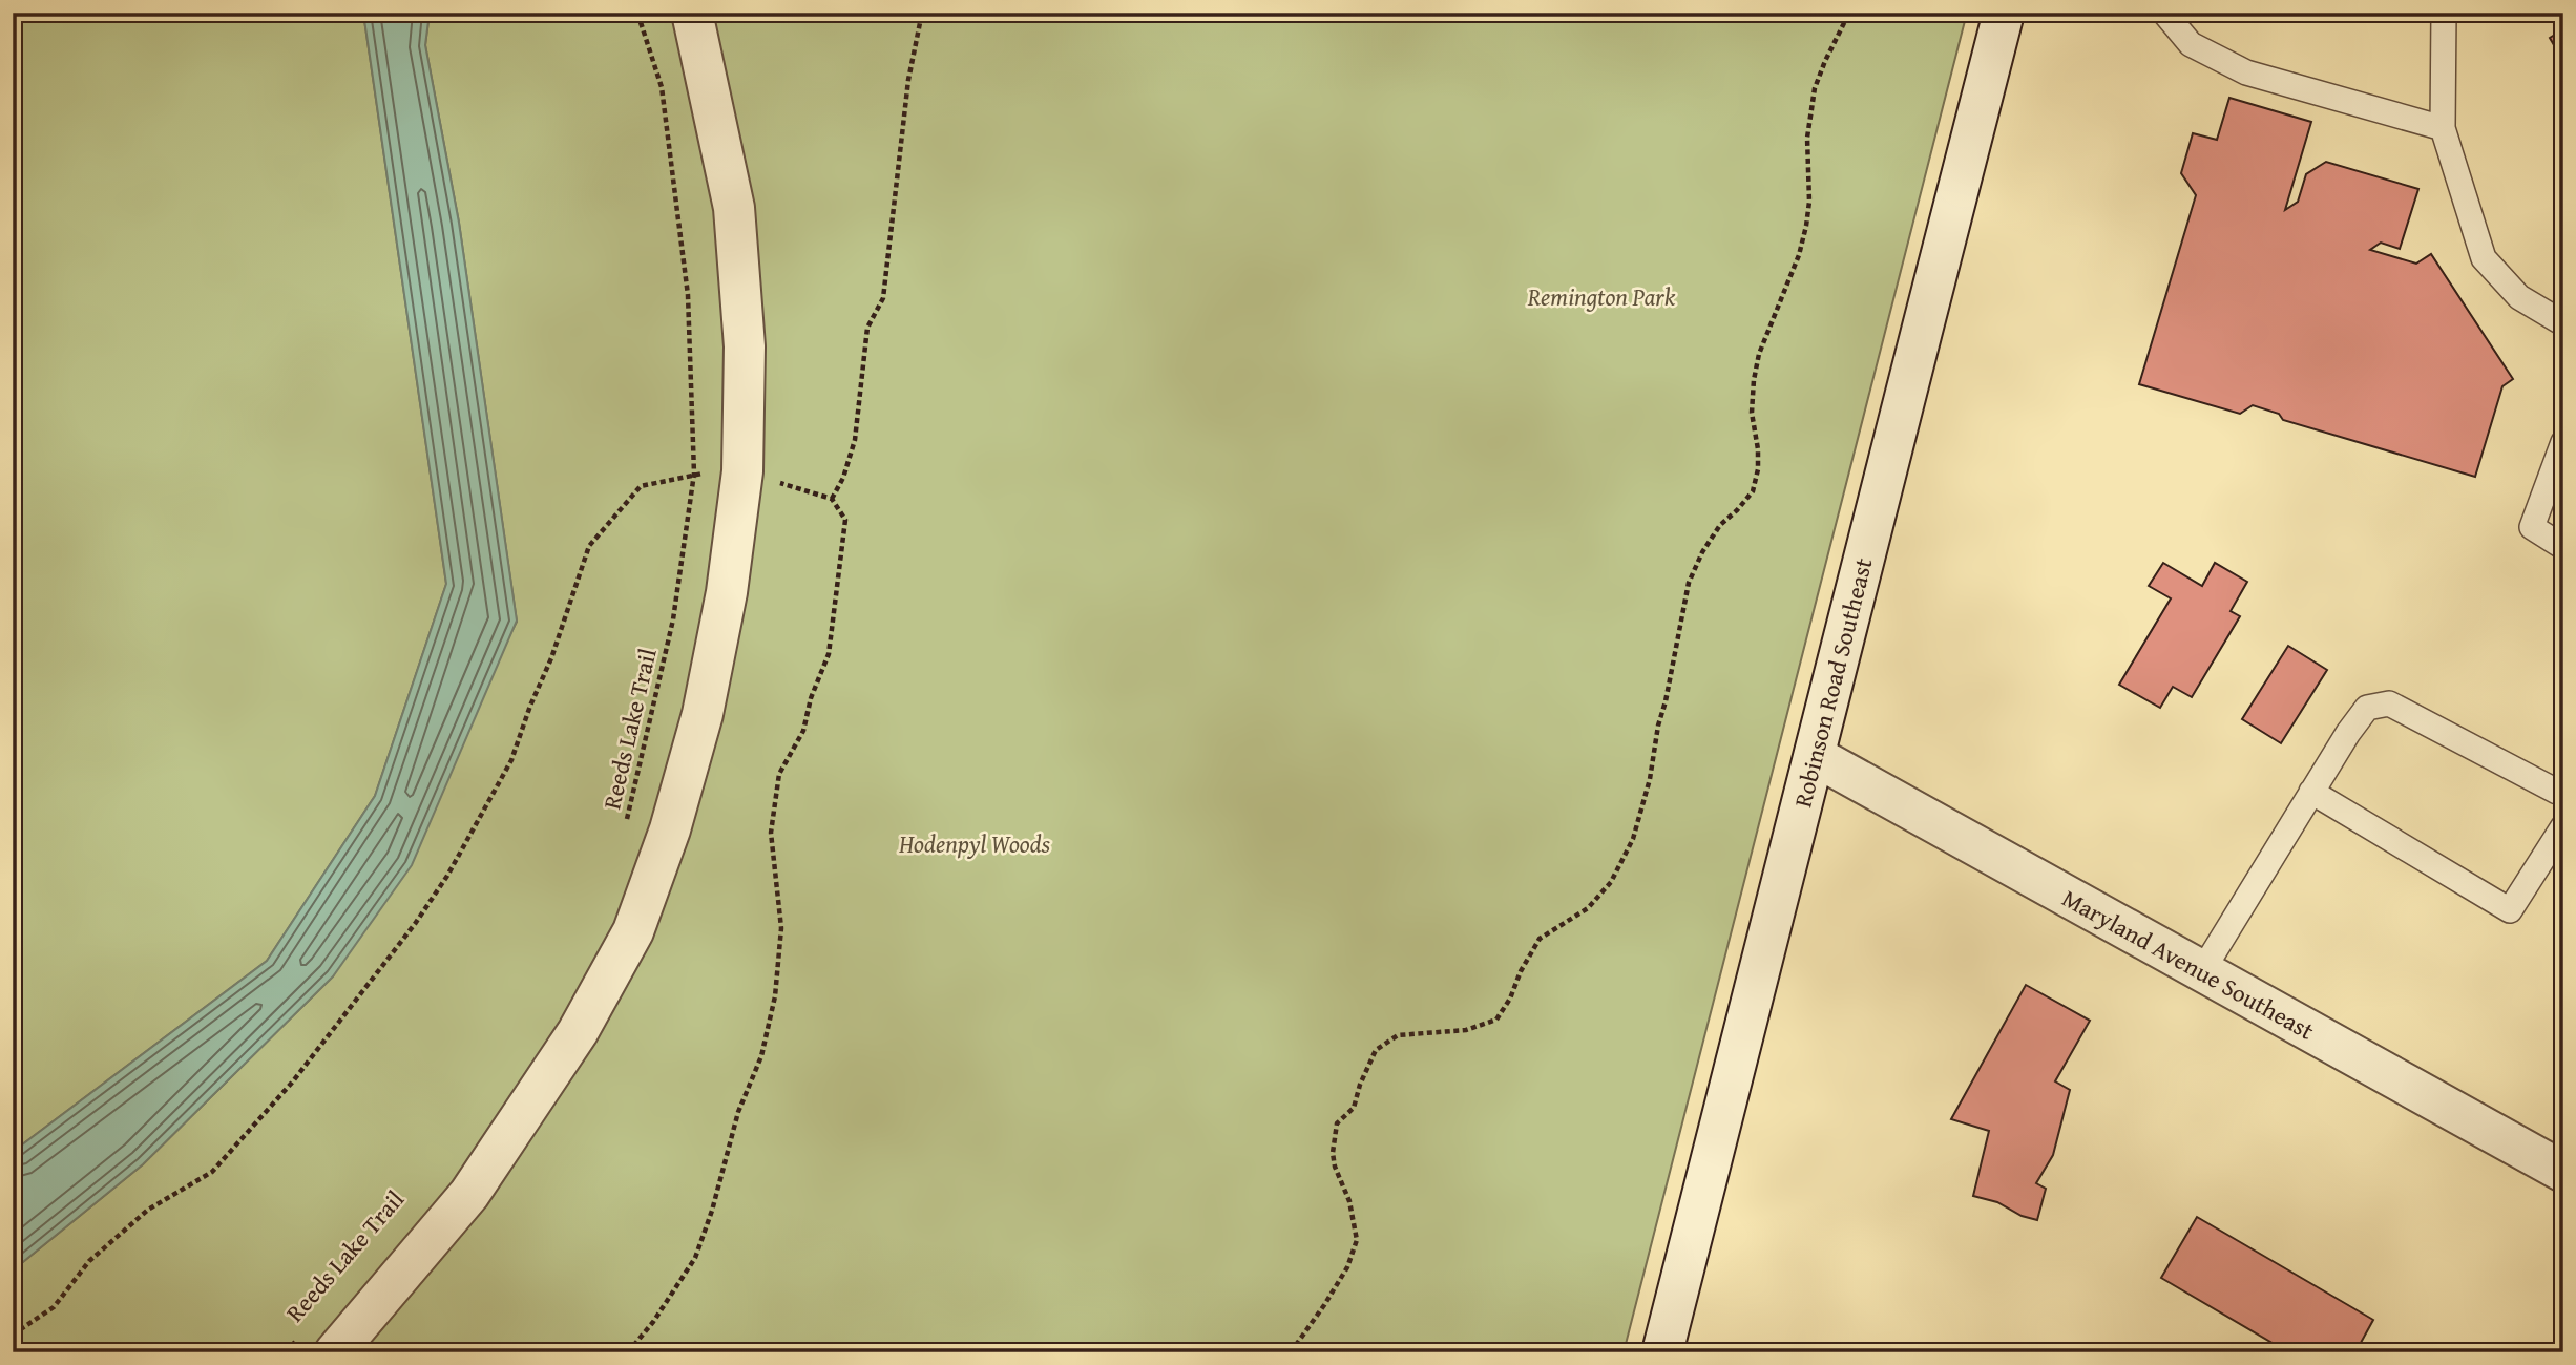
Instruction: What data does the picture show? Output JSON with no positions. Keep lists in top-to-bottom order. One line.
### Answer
{"streets":{"street":["Robinson Road Southeast","Maryland Avenue Southeast"],"path":["Reeds Lake Trail"]},"crossings":[["Robinson Road Southeast","Maryland Avenue Southeast"]],"parks":["Remington Park","Hodenpyl Woods"]}
